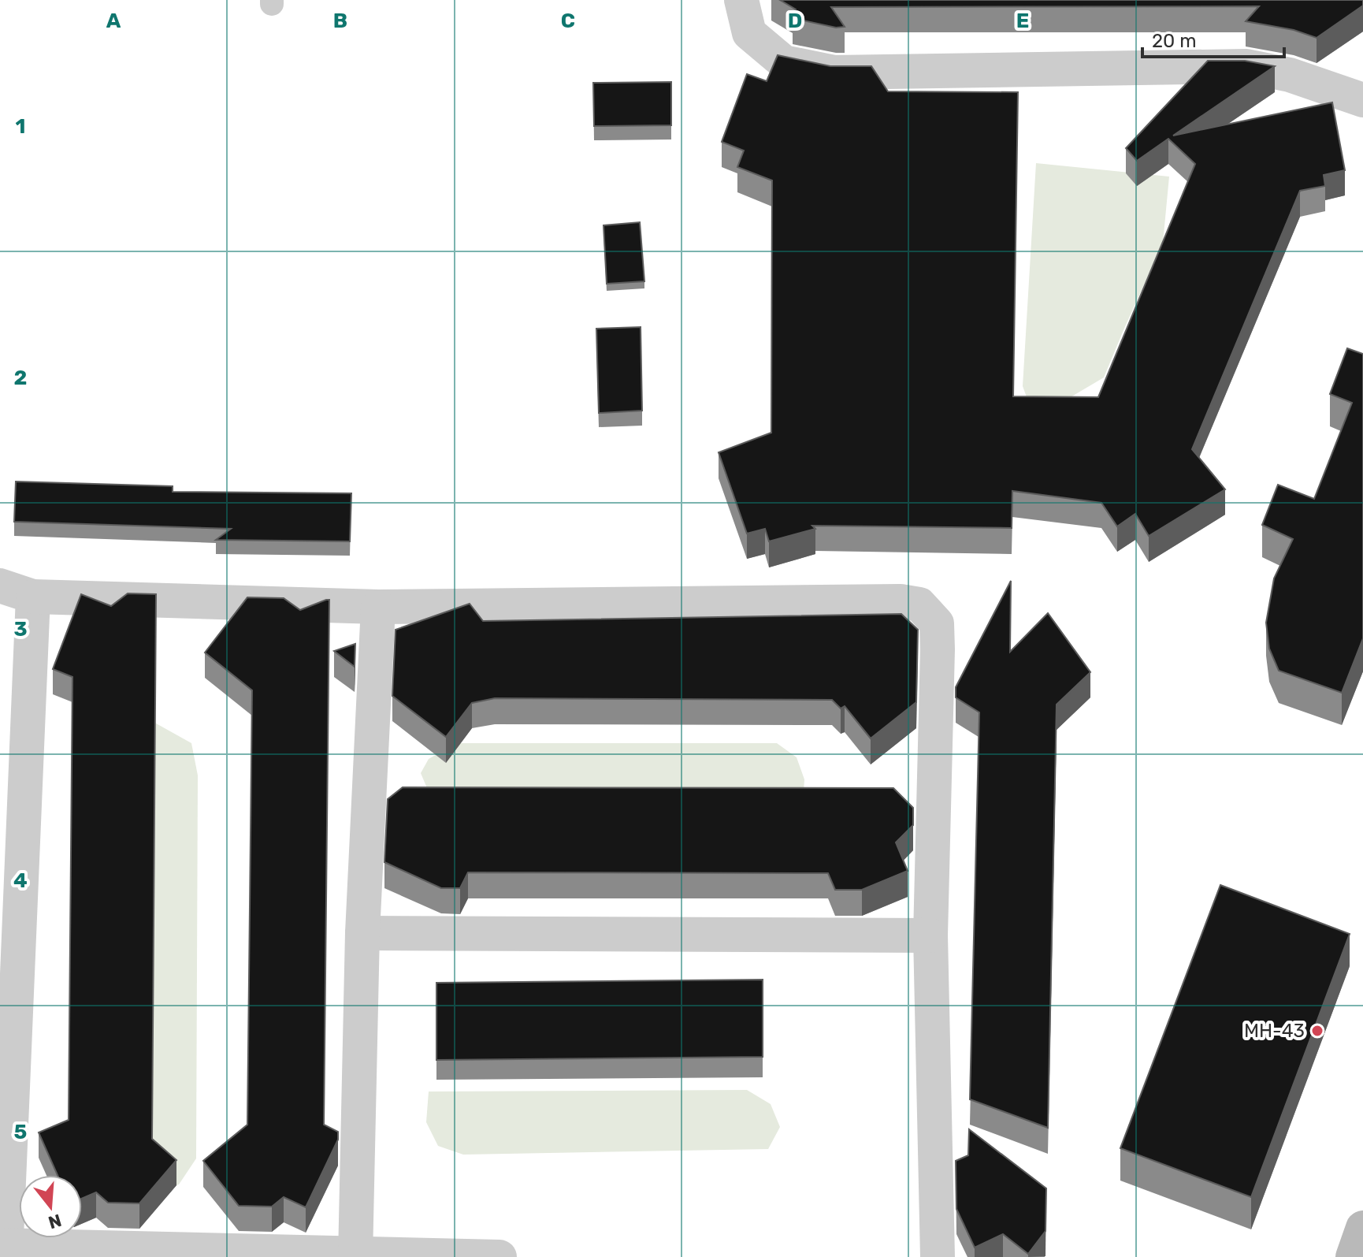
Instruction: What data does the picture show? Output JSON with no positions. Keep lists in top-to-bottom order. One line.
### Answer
{"places":["MH-43"],"scale_bar":"20 m","north":"bottom","grid":{"columns":["A","B","C","D","E"],"rows":["1","2","3","4","5"]}}
